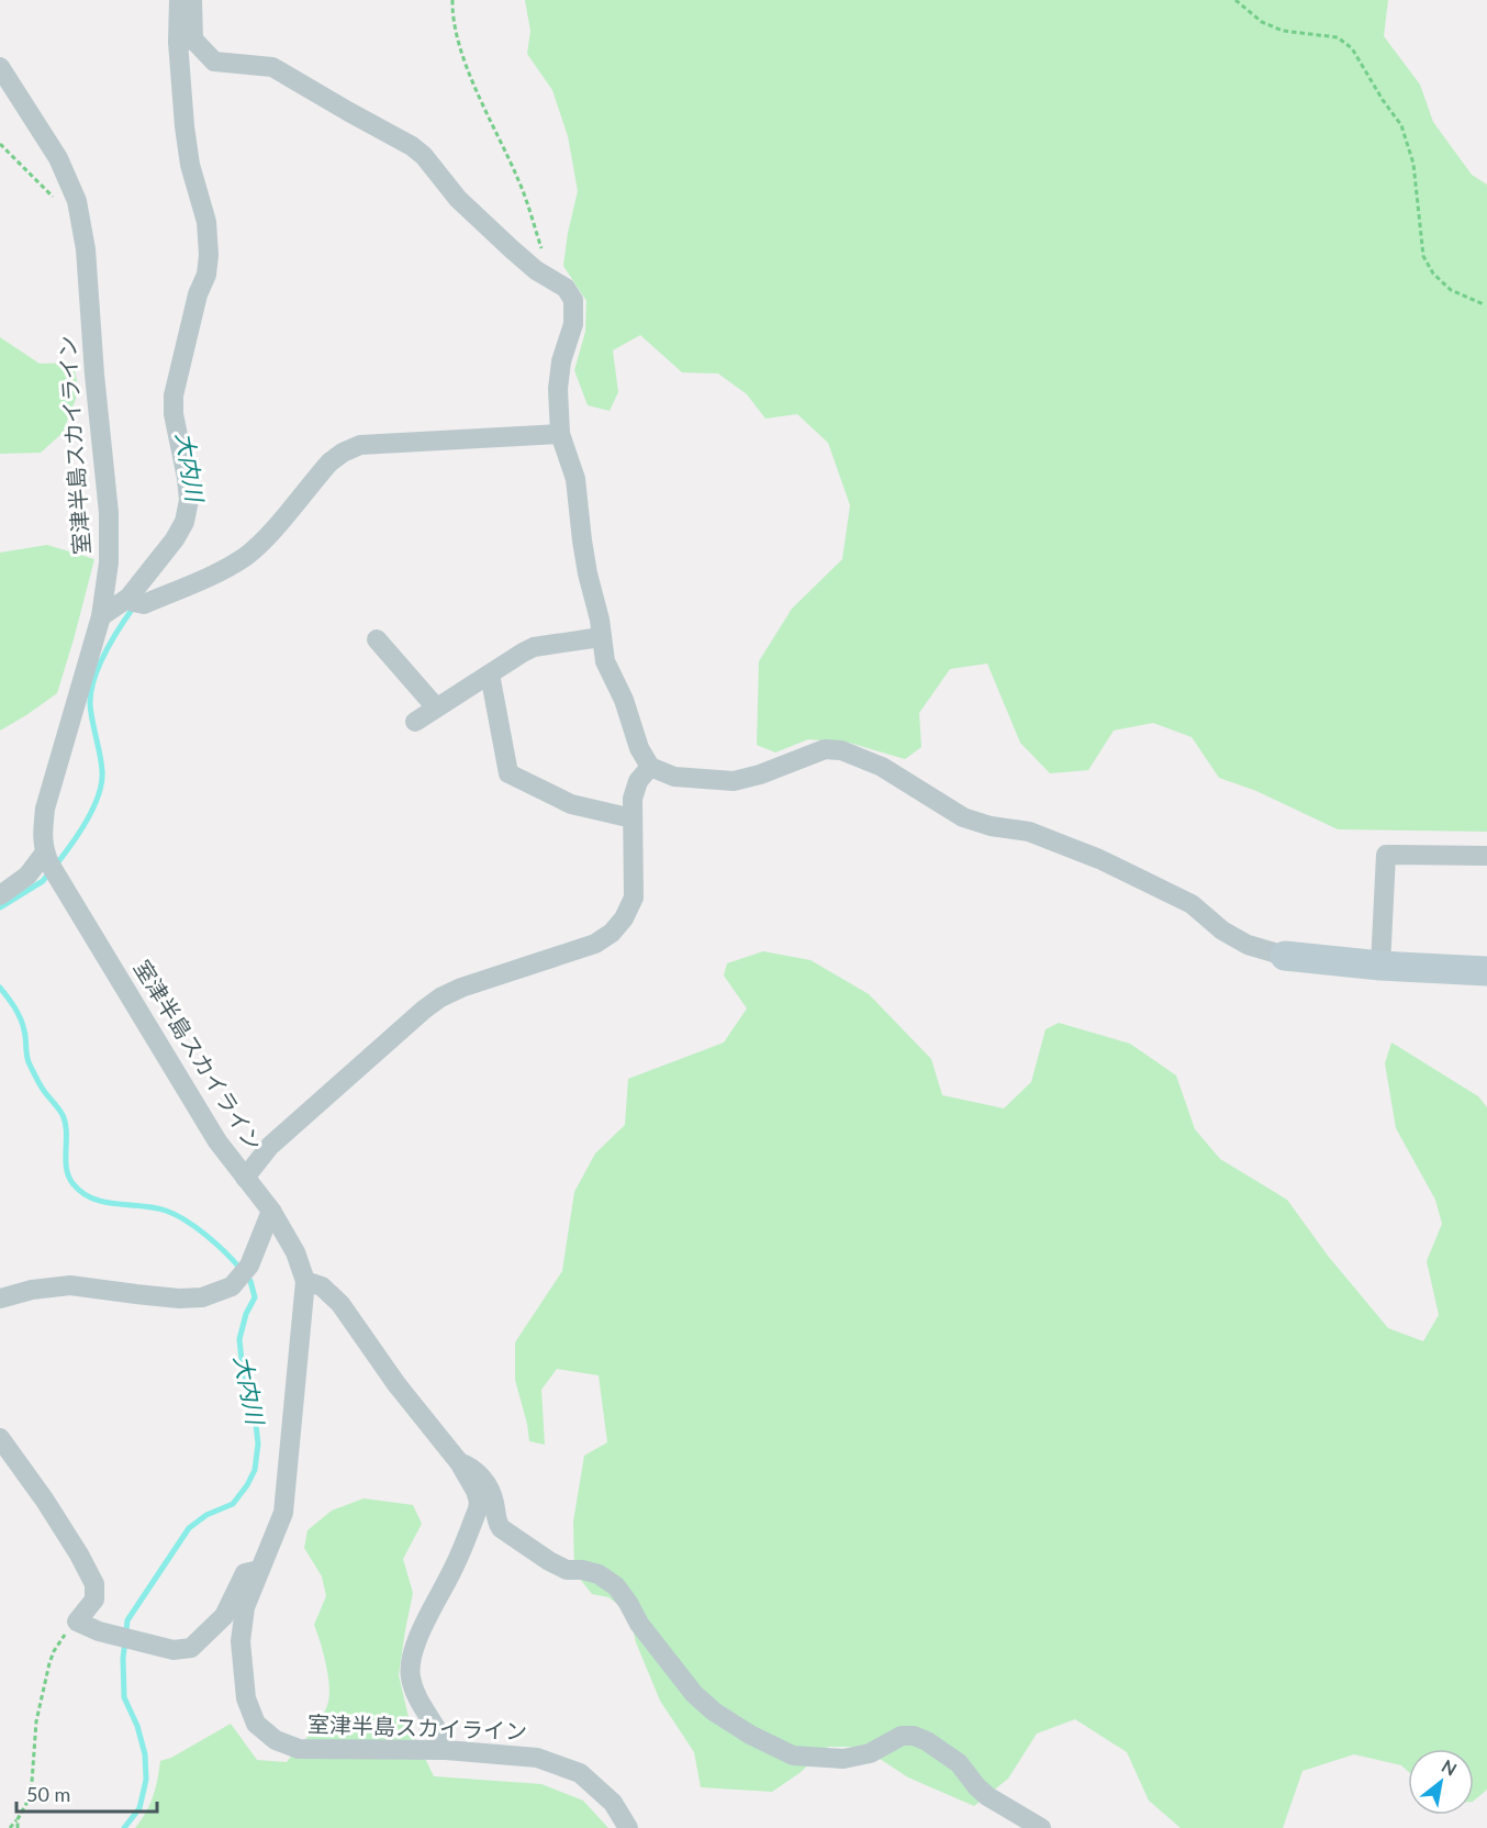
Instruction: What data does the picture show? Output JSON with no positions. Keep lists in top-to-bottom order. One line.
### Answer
{"streets":{"street":["室津半島スカイライン"]},"water":["大内川"],"scale_bar":"50 m","north":"top right"}
